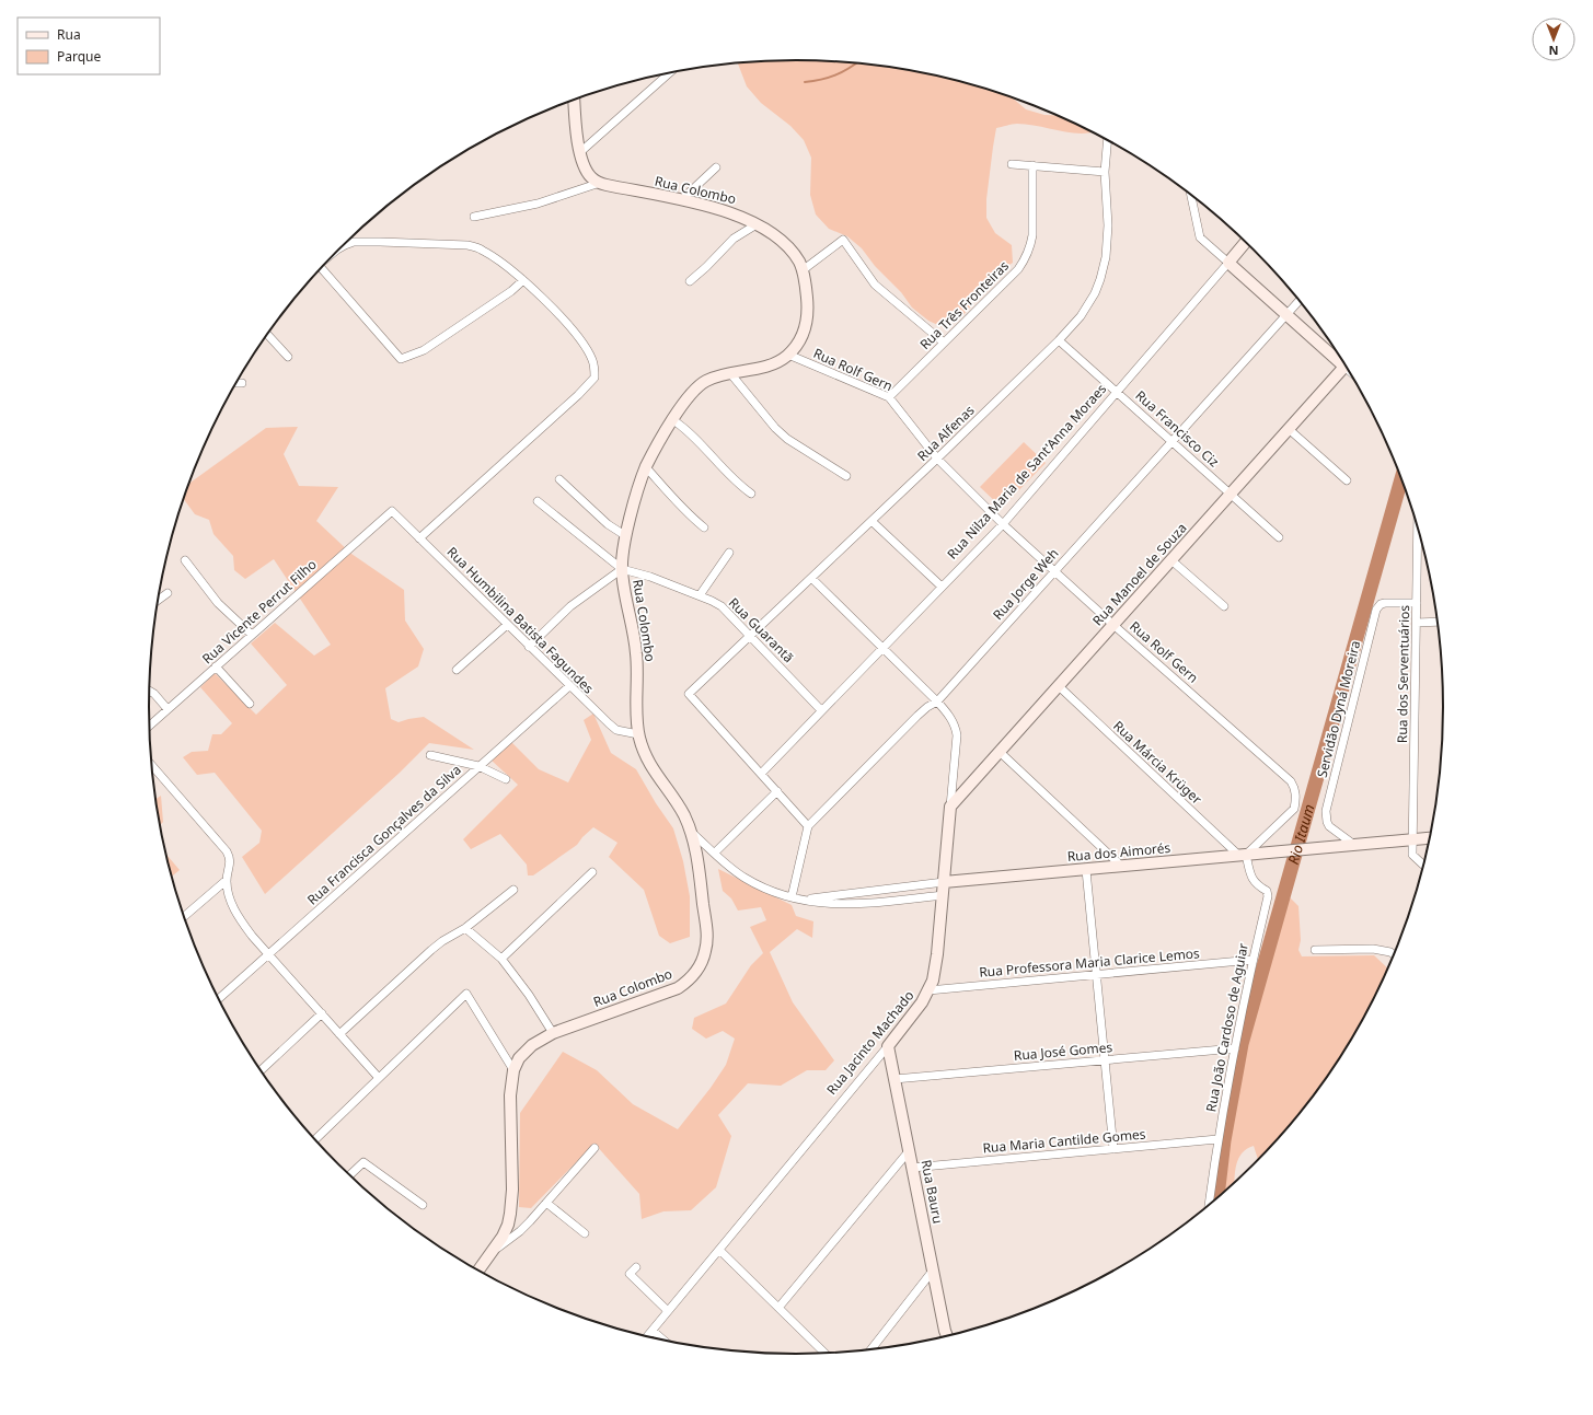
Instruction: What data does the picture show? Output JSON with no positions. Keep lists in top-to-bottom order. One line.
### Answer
{"streets":{"street":["Rua Colombo","Rua Três Fronteiras","Rua Rolf Gern","Rua Francisco Ciz","Rua Alfenas","Rua Nilza Maria de Sant'Anna Moraes","Rua Manoel de Souza","Rua Jorge Weh","Rua Vicente Perrut Filho","Rua Humbilina Batista Fagundes","Rua Guarantã","Rua dos Serventuários","Servidão Dyná Moreira","Rua Márcia Krüger","Rua Francisca Gonçalves da Silva","Rua dos Aimorés","Rua Professora Maria Clarice Lemos","Rua João Cardoso de Aguiar","Rua Jacinto Machado","Rua José Gomes","Rua Maria Cantilde Gomes","Rua Bauru"]},"crossings":[["Rua Colombo","Rua Rolf Gern"],["Rua Colombo","Rua Humbilina Batista Fagundes"],["Rua Colombo","Rua Guarantã"],["Rua Colombo","Rua dos Aimorés"],["Rua Três Fronteiras","Rua Rolf Gern"],["Rua Rolf Gern","Rua Alfenas"],["Rua Rolf Gern","Rua Nilza Maria de Sant'Anna Moraes"],["Rua Rolf Gern","Rua Manoel de Souza"],["Rua Rolf Gern","Rua Jorge Weh"],["Rua Rolf Gern","Rua Márcia Krüger"],["Rua Rolf Gern","Rua dos Aimorés"],["Rua Rolf Gern","Rua João Cardoso de Aguiar"],["Rua Francisco Ciz","Rua Alfenas"],["Rua Francisco Ciz","Rua Nilza Maria de Sant'Anna Moraes"],["Rua Francisco Ciz","Rua Manoel de Souza"],["Rua Francisco Ciz","Rua Jorge Weh"],["Rua Alfenas","Rua Nilza Maria de Sant'Anna Moraes"],["Rua Alfenas","Rua Guarantã"],["Rua Alfenas","Rua Jacinto Machado"],["Rua Nilza Maria de Sant'Anna Moraes","Rua Guarantã"],["Rua Nilza Maria de Sant'Anna Moraes","Rua Jacinto Machado"],["Rua Manoel de Souza","Rua Márcia Krüger"],["Rua Manoel de Souza","Rua Jacinto Machado"],["Rua Jorge Weh","Rua Jacinto Machado"],["Rua Vicente Perrut Filho","Rua Humbilina Batista Fagundes"],["Rua Humbilina Batista Fagundes","Rua Francisca Gonçalves da Silva"],["Rua dos Serventuários","Servidão Dyná Moreira"],["Rua dos Serventuários","Rua dos Aimorés"],["Servidão Dyná Moreira","Rua dos Aimorés"],["Rua Márcia Krüger","Rua dos Aimorés"],["Rua Márcia Krüger","Rua João Cardoso de Aguiar"],["Rua dos Aimorés","Rua João Cardoso de Aguiar"],["Rua dos Aimorés","Rua Jacinto Machado"],["Rua Professora Maria Clarice Lemos","Rua João Cardoso de Aguiar"],["Rua Professora Maria Clarice Lemos","Rua Jacinto Machado"],["Rua João Cardoso de Aguiar","Rua José Gomes"],["Rua João Cardoso de Aguiar","Rua Maria Cantilde Gomes"],["Rua Jacinto Machado","Rua Bauru"],["Rua José Gomes","Rua Bauru"],["Rua Maria Cantilde Gomes","Rua Bauru"]],"water":["Rio Itaum"],"legend":["Rua","Parque"],"north":"bottom"}
